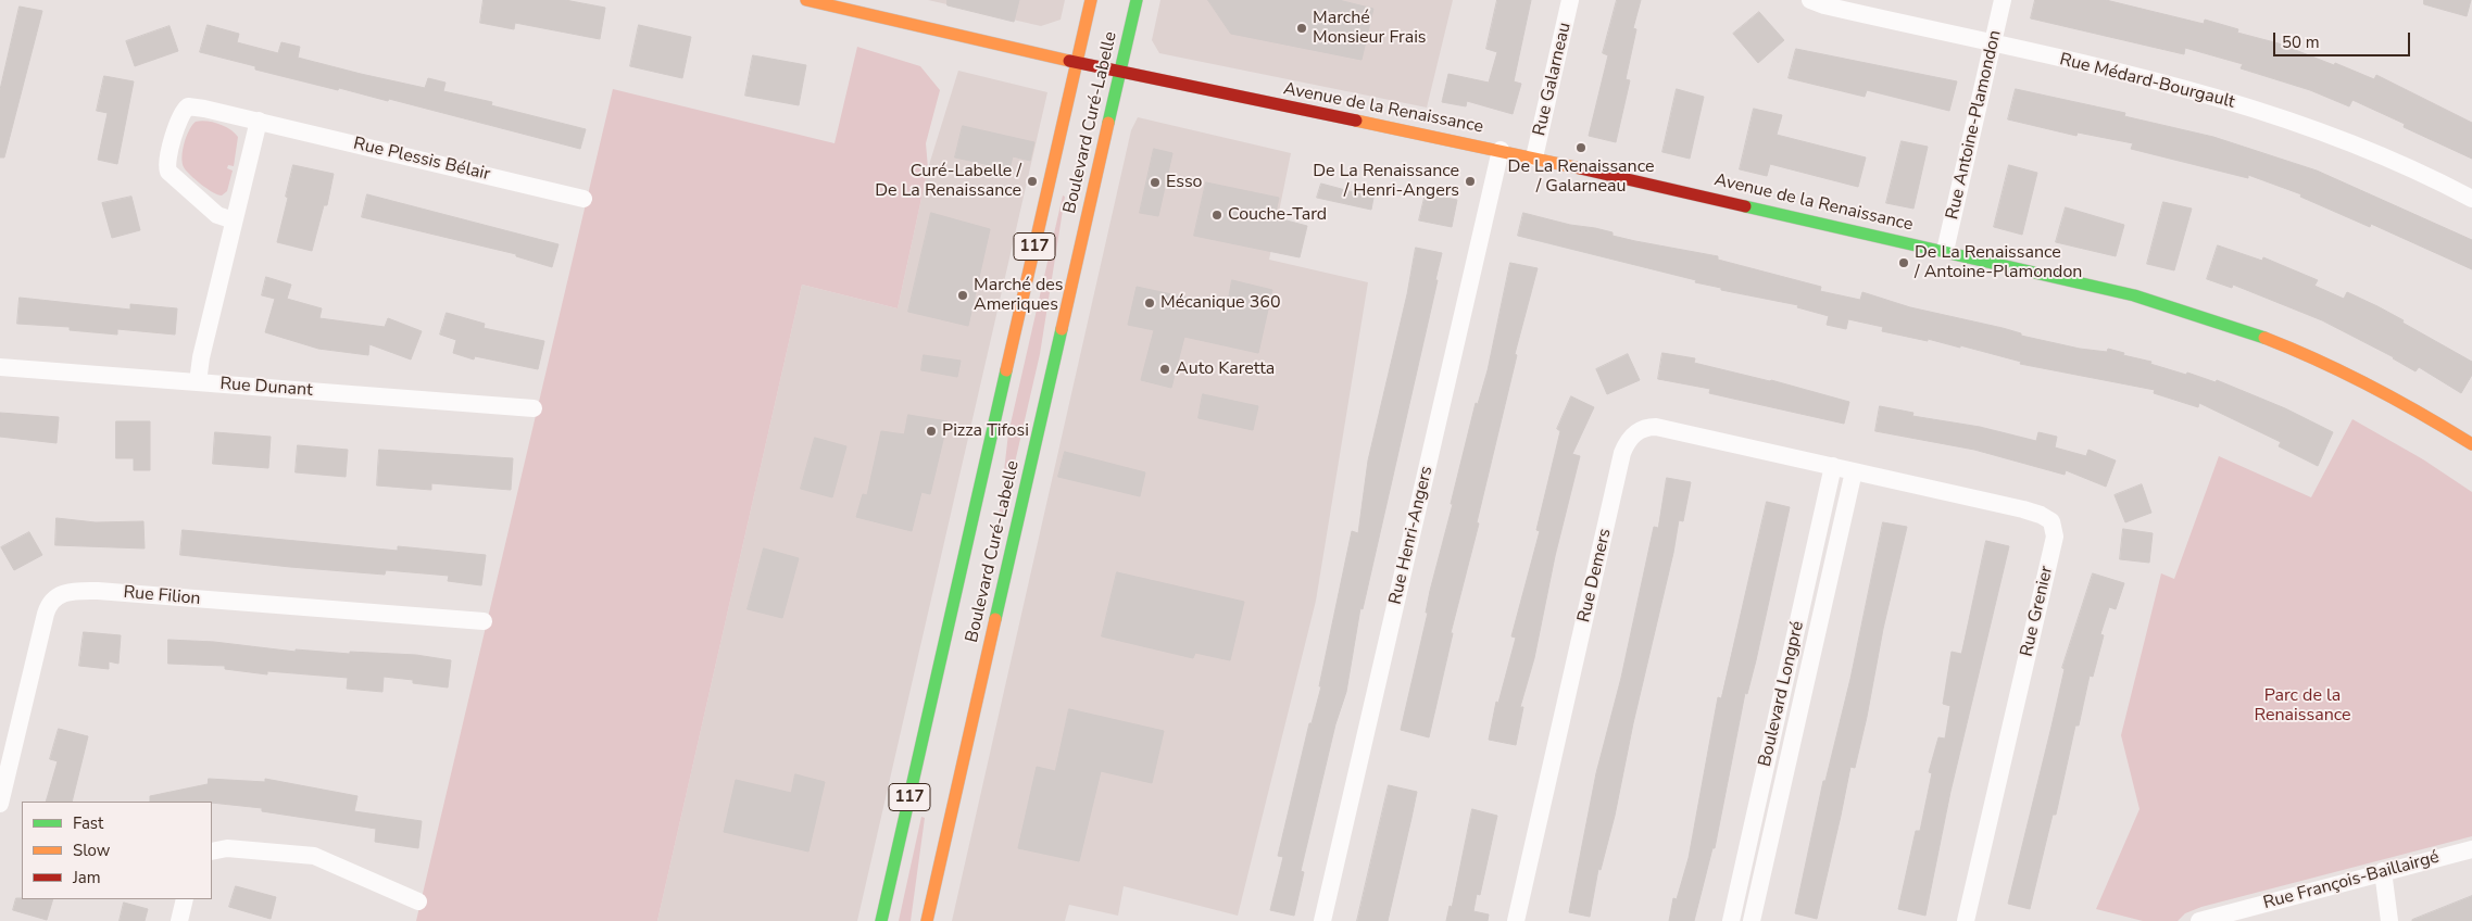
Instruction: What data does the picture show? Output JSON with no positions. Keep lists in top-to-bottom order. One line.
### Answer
{"streets":{"main road":["Avenue de la Renaissance","Boulevard Curé-Labelle","117"],"street":["Rue Galarneau","Rue Médard-Bourgault","Rue Antoine-Plamondon","Rue Plessis Bélair","Rue Dunant","Rue Henri-Angers","Rue Demers","Rue Filion","Rue Grenier","Boulevard Longpré","Rue François-Baillairgé"]},"crossings":[["Rue Galarneau","Avenue de la Renaissance"],["Rue Médard-Bourgault","Rue Antoine-Plamondon"],["Avenue de la Renaissance","Boulevard Curé-Labelle"],["Avenue de la Renaissance","Rue Antoine-Plamondon"],["Avenue de la Renaissance","Rue Henri-Angers"],["Rue Demers","Rue Grenier"],["Rue Demers","Boulevard Longpré"],["Rue Grenier","Boulevard Longpré"]],"parks":["Parc de la Renaissance"],"places":["Marché Monsieur Frais","De La Renaissance / Galarneau","Curé-Labelle / De La Renaissance","De La Renaissance / Henri-Angers","Esso","Couche-Tard","De La Renaissance / Antoine-Plamondon","Marché des Ameriques","Mécanique 360","Auto Karetta","Pizza Tifosi"],"legend":["Fast","Slow","Jam"],"scale_bar":"50 m"}
